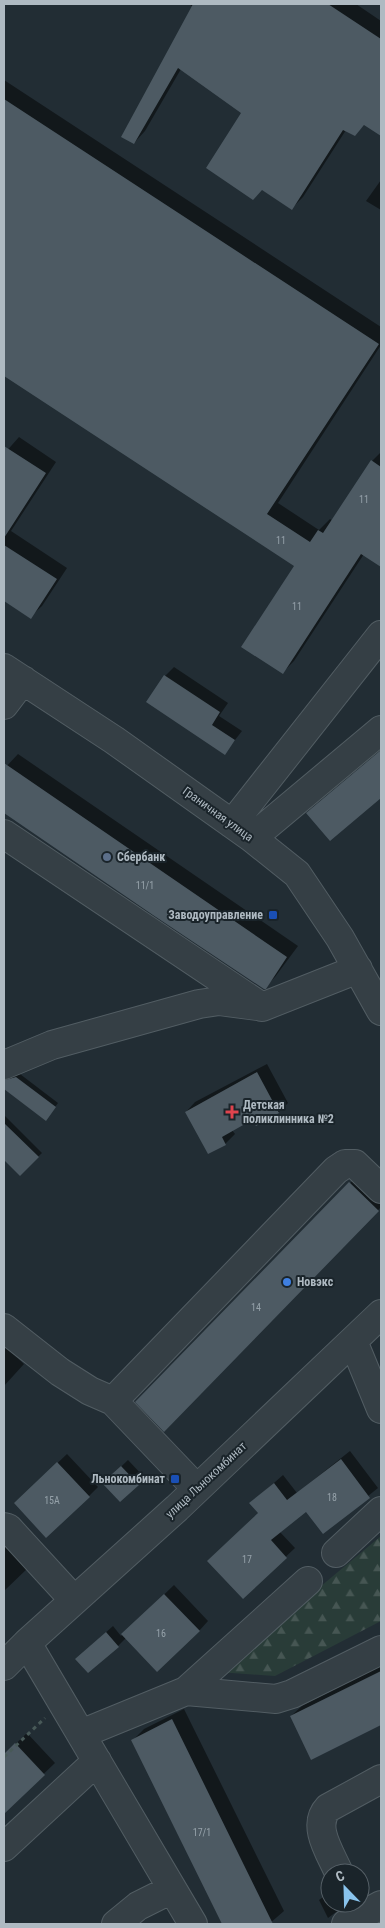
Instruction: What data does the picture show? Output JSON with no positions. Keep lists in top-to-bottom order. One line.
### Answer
{"streets":{"street":["Граничная улица","улица Льнокомбинат"]},"places":{"other":["Сбербанк","Новэкс"],"transit":["Заводоуправление","Льнокомбинат"],"health":["Детская поликлинника №2"]},"house_numbers":["11","11","11","11/1","14","18","15А","17","16","17/1"],"north":"top left"}
